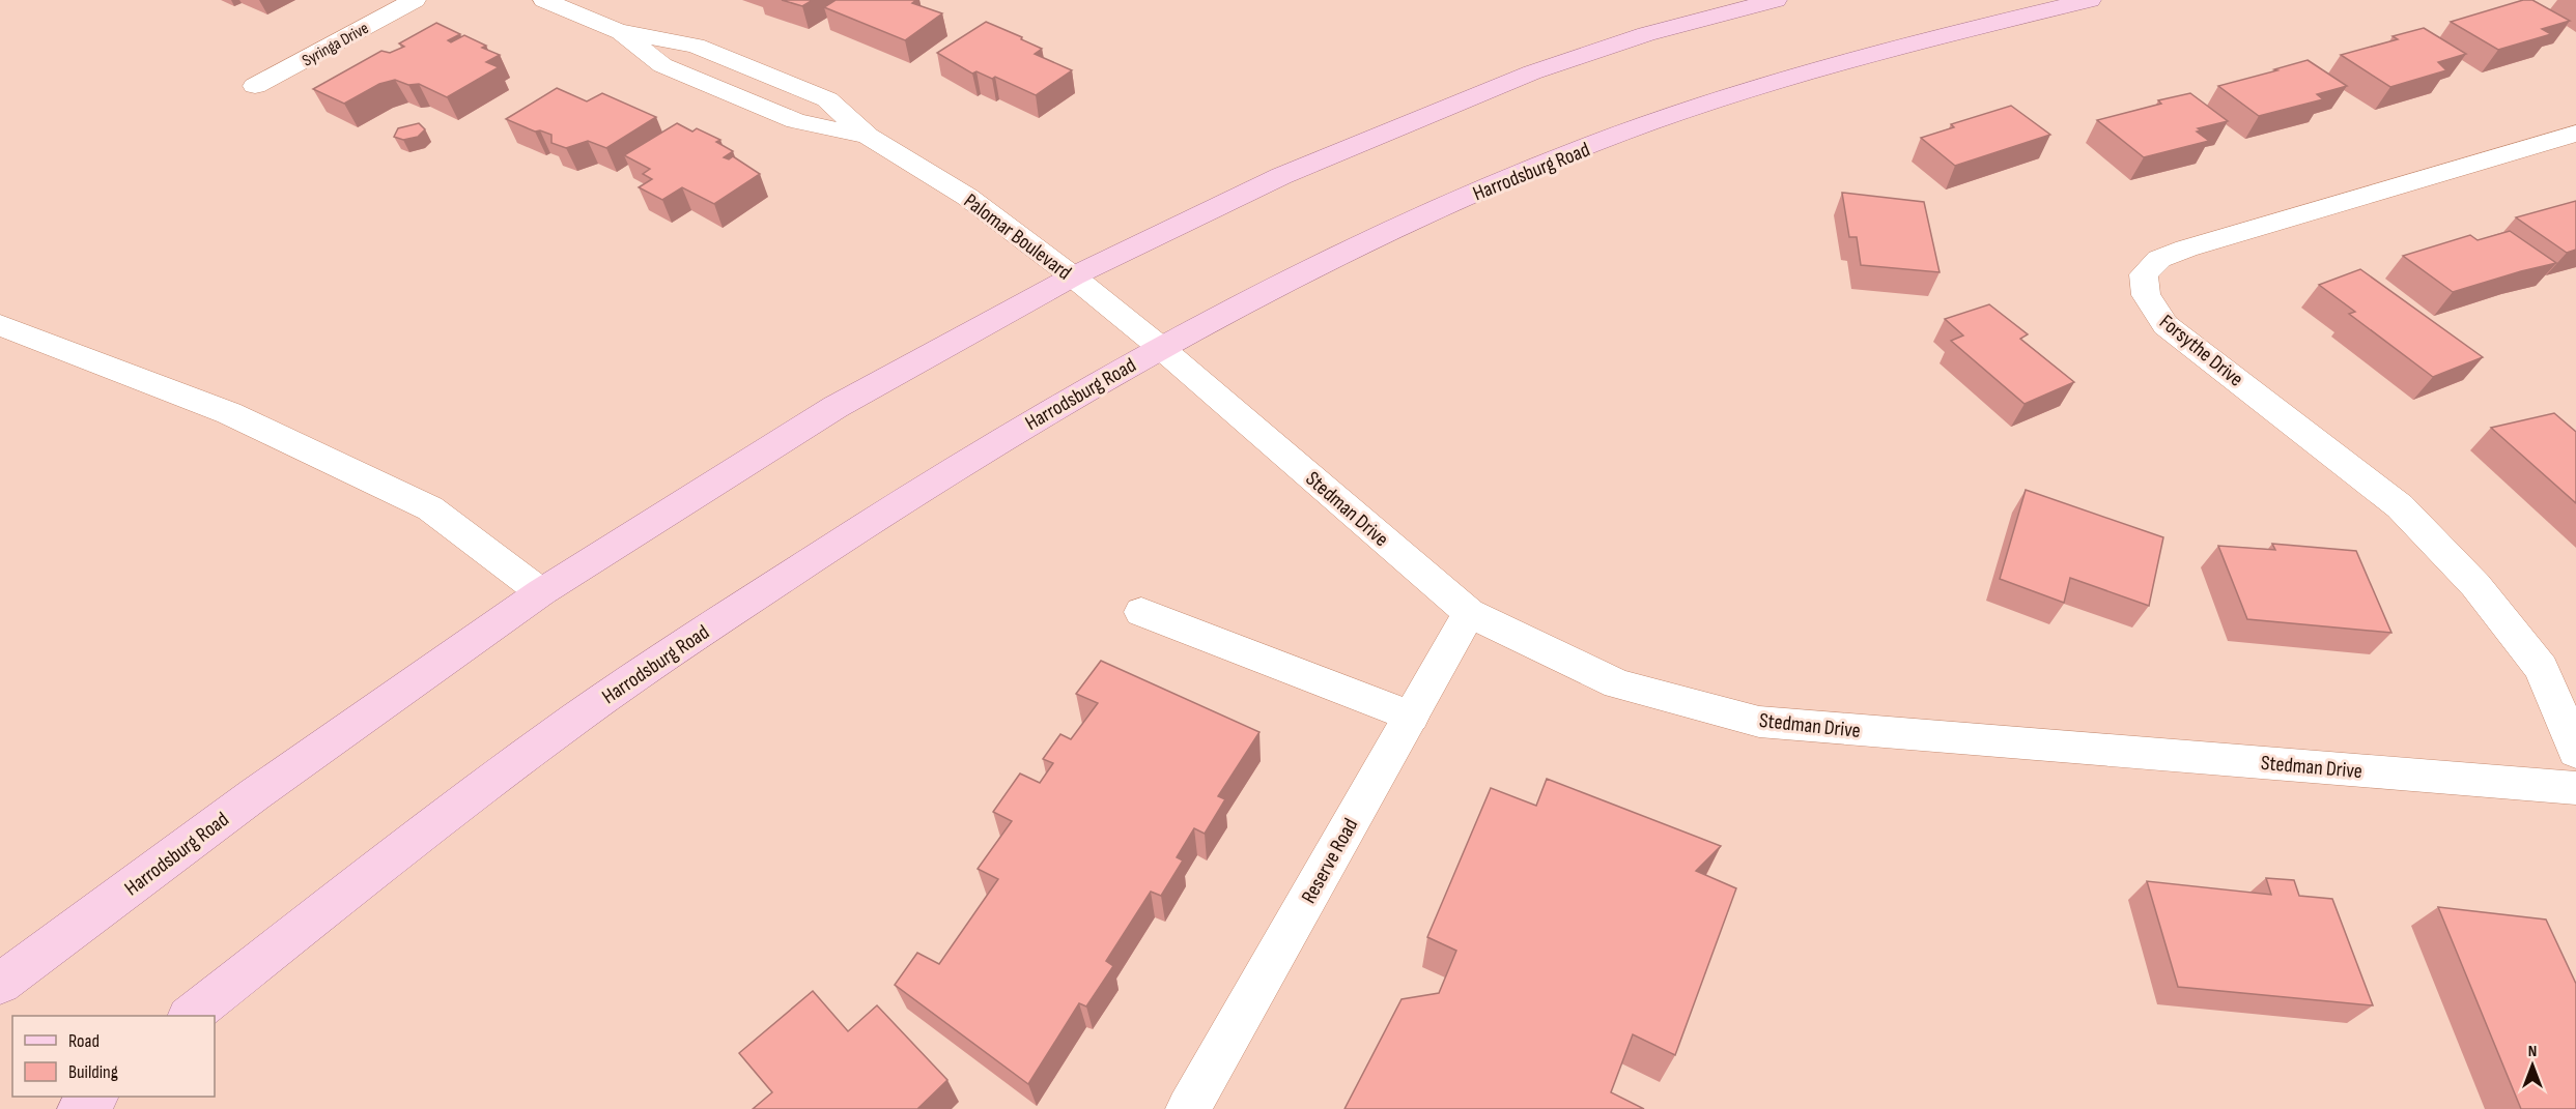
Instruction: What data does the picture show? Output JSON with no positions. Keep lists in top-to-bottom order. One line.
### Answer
{"streets":{"main road":["Harrodsburg Road"],"street":["Syringa Drive","Palomar Boulevard","Forsythe Drive","Stedman Drive","Reserve Road"]},"crossings":[["Harrodsburg Road","Palomar Boulevard"],["Harrodsburg Road","Stedman Drive"],["Palomar Boulevard","Stedman Drive"],["Stedman Drive","Reserve Road"]],"legend":["Road","Building"],"north":"top"}
